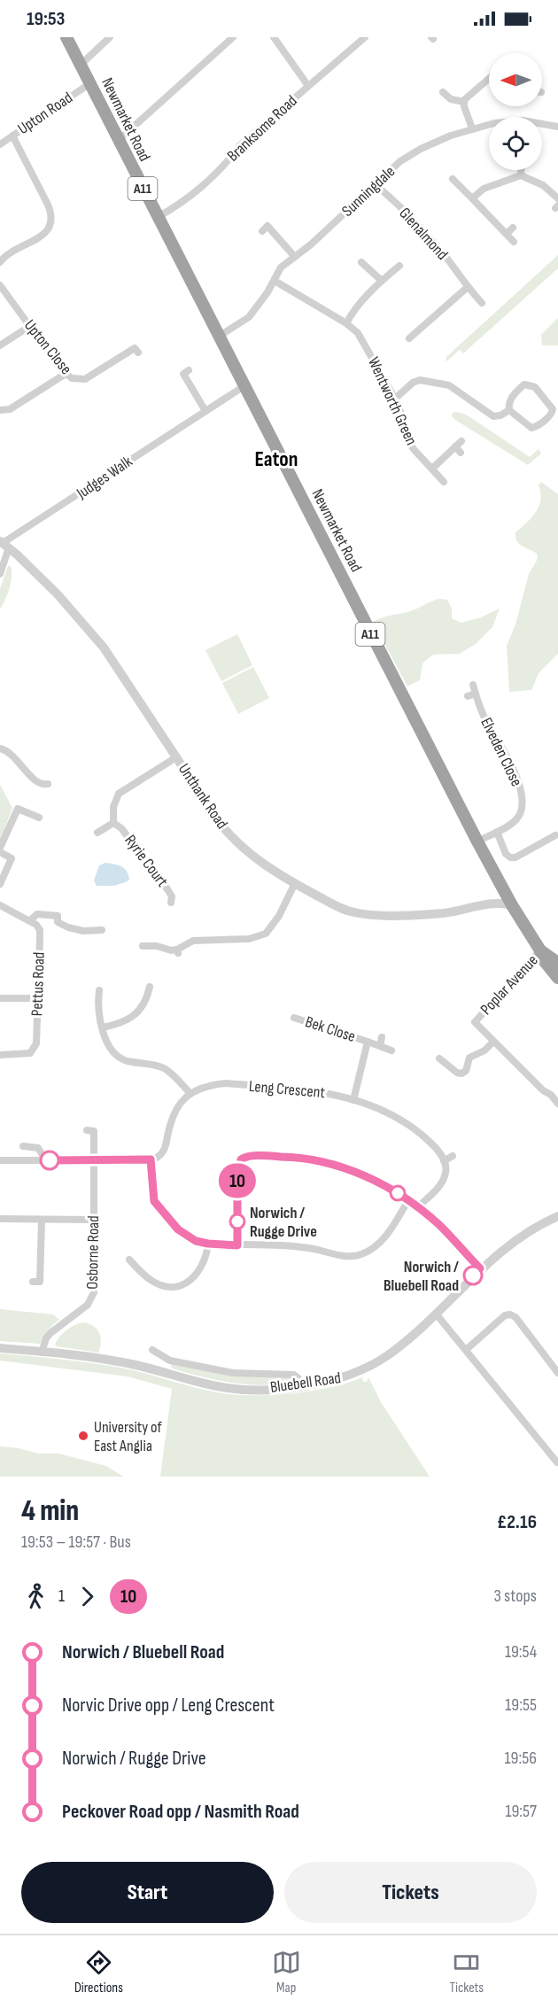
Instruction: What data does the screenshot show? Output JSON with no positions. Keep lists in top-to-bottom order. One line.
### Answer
{"streets":{"highway":["Newmarket Road","A11"],"street":["Upton Road","Branksome Road","Sunningdale","Glenalmond","Upton Close","Wentworth Green","Judges Walk","Elveden Close","Unthank Road","Ryrie Court","Pettus Road","Poplar Avenue","Bek Close","Leng Crescent","Osborne Road","Bluebell Road"]},"crossings":[["Upton Road","Newmarket Road"],["Newmarket Road","Branksome Road"],["Newmarket Road","Sunningdale"],["Newmarket Road","Judges Walk"],["Newmarket Road","Elveden Close"],["Newmarket Road","Unthank Road"],["Newmarket Road","Poplar Avenue"],["Sunningdale","Glenalmond"],["Sunningdale","Wentworth Green"],["Judges Walk","Unthank Road"],["Unthank Road","Ryrie Court"],["Bek Close","Leng Crescent"],["Osborne Road","Bluebell Road"]],"districts":["Eaton"],"places":["Norwich / Rugge Drive","Norwich / Bluebell Road","University of East Anglia"],"lines":["bus line 10"],"north":"left","page":{"status":"19:53","on_map":"10","heading":["4 min","19:53 – 19:57 · Bus","£2.16"],"legs":["1","10","3 stops"],"list":[{"name":"Norwich / Bluebell Road","value":"19:54"},{"name":"Norvic Drive opp / Leng Crescent","value":"19:55"},{"name":"Norwich / Rugge Drive","value":"19:56"},{"name":"Peckover Road opp / Nasmith Road","value":"19:57"}],"buttons":["Start","Tickets"],"tabs":["Directions","Map","Tickets"]}}
